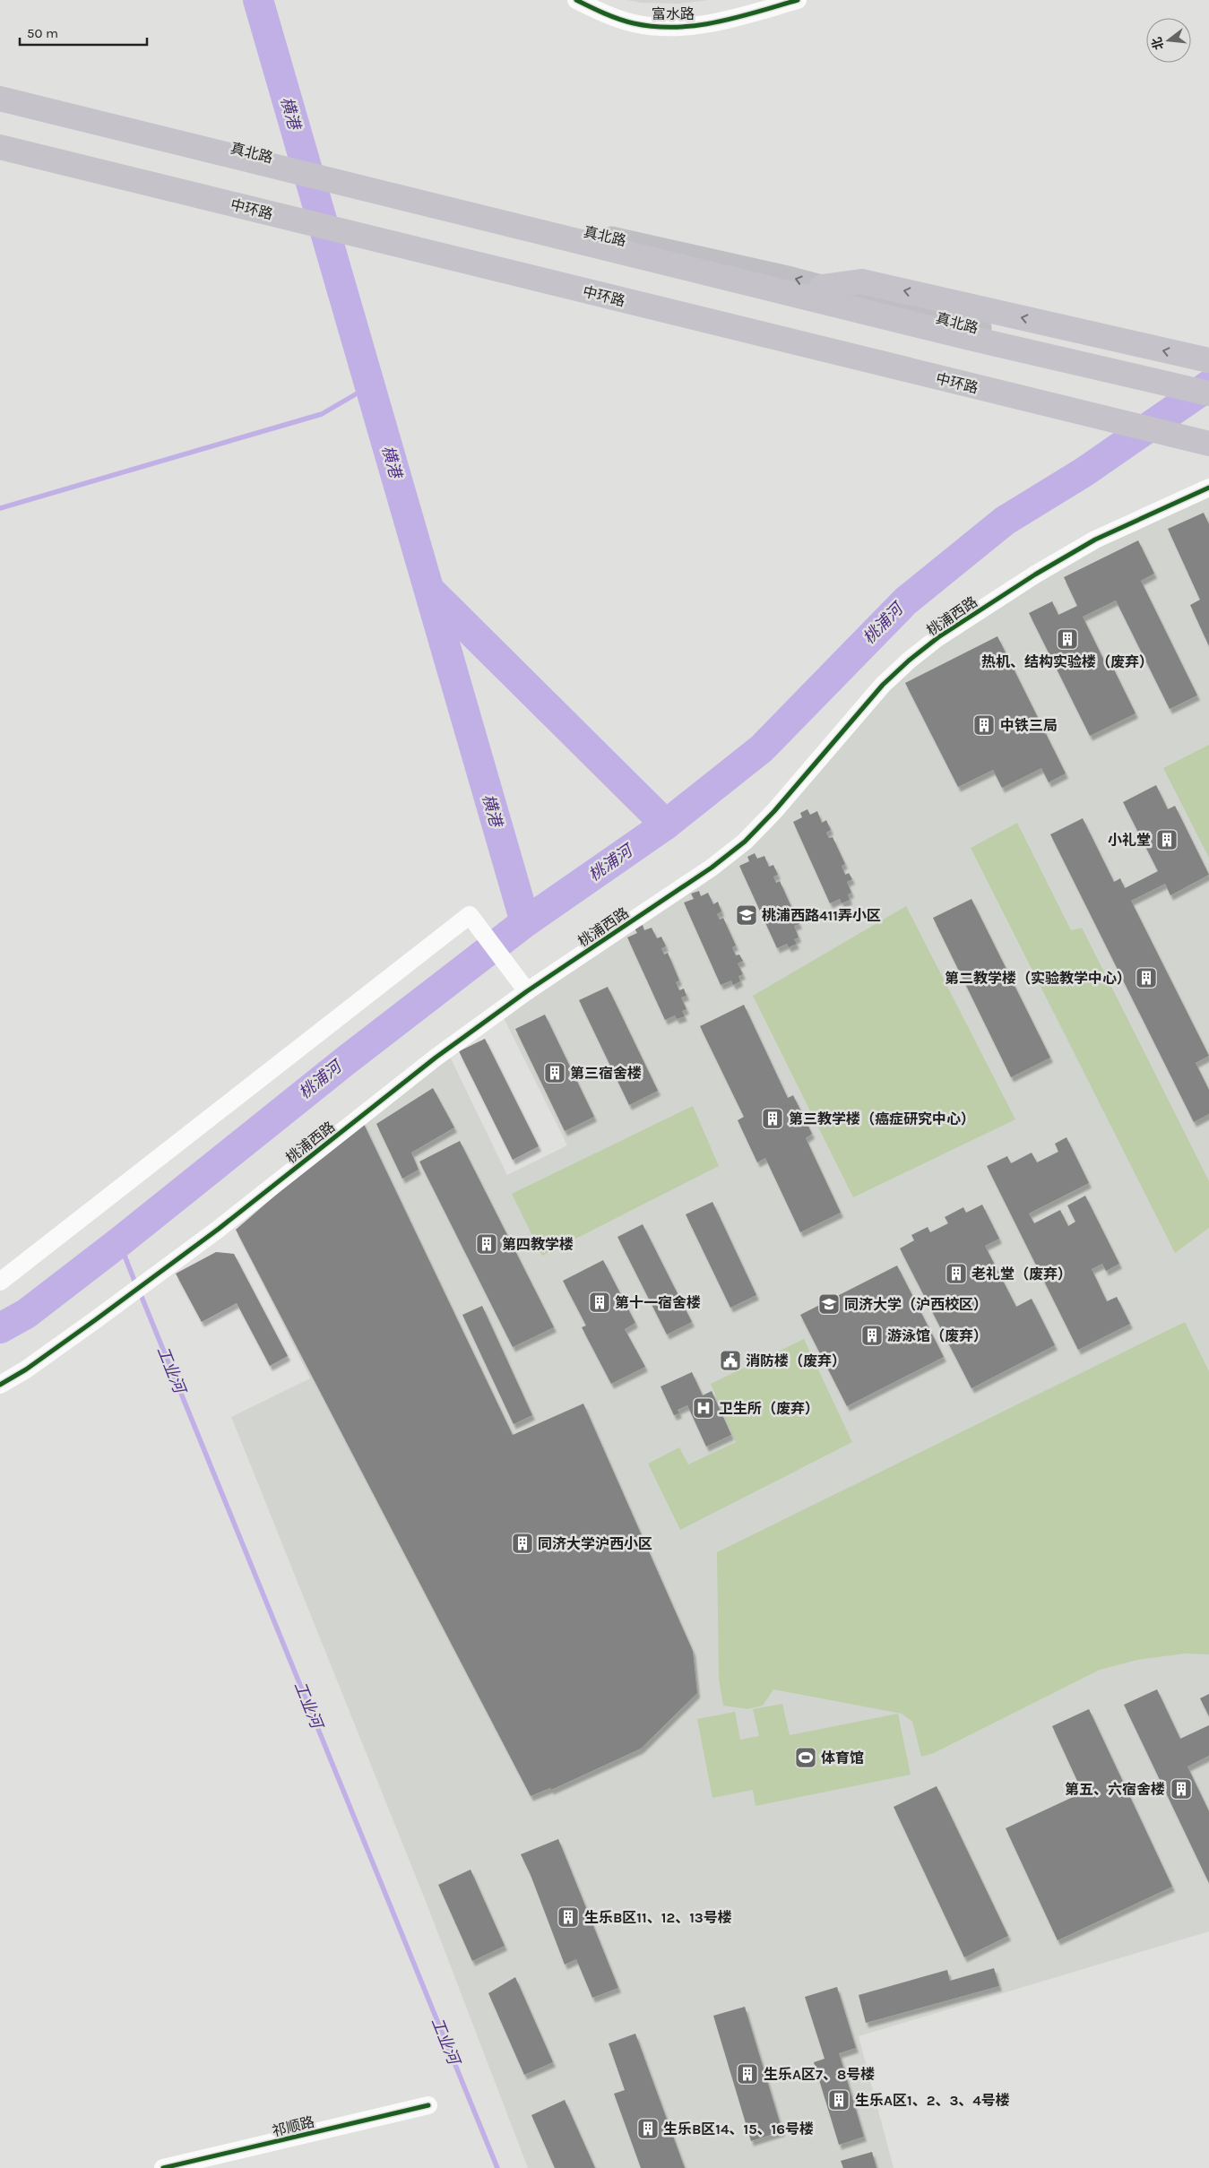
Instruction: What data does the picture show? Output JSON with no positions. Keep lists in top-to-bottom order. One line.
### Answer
{"streets":{"highway":["中环路"],"main road":["真北路"],"street":["富水路","桃浦西路","祁顺路"]},"water":["横港","桃浦河","工业河"],"places":{"building":["热机、结构实验楼（废弃）","中铁三局","小礼堂","第二教学楼（实验教学中心）","第三宿舍楼","第三教学楼（癌症研究中心）","第四教学楼","老礼堂（废弃）","第十一宿舍楼","游泳馆（废弃）","同济大学沪西小区","第五、六宿舍楼","生乐B区11、12、13号楼","生乐A区7、8号楼","生乐A区1、2、3、4号楼","生乐B区14、15、16号楼"],"school or university":["桃浦西路411弄小区","同济大学（沪西校区）"],"public building":["消防楼（废弃）"],"hospital":["卫生所（废弃）"],"sports":["体育馆"]},"scale_bar":"50 m","north":"left"}
